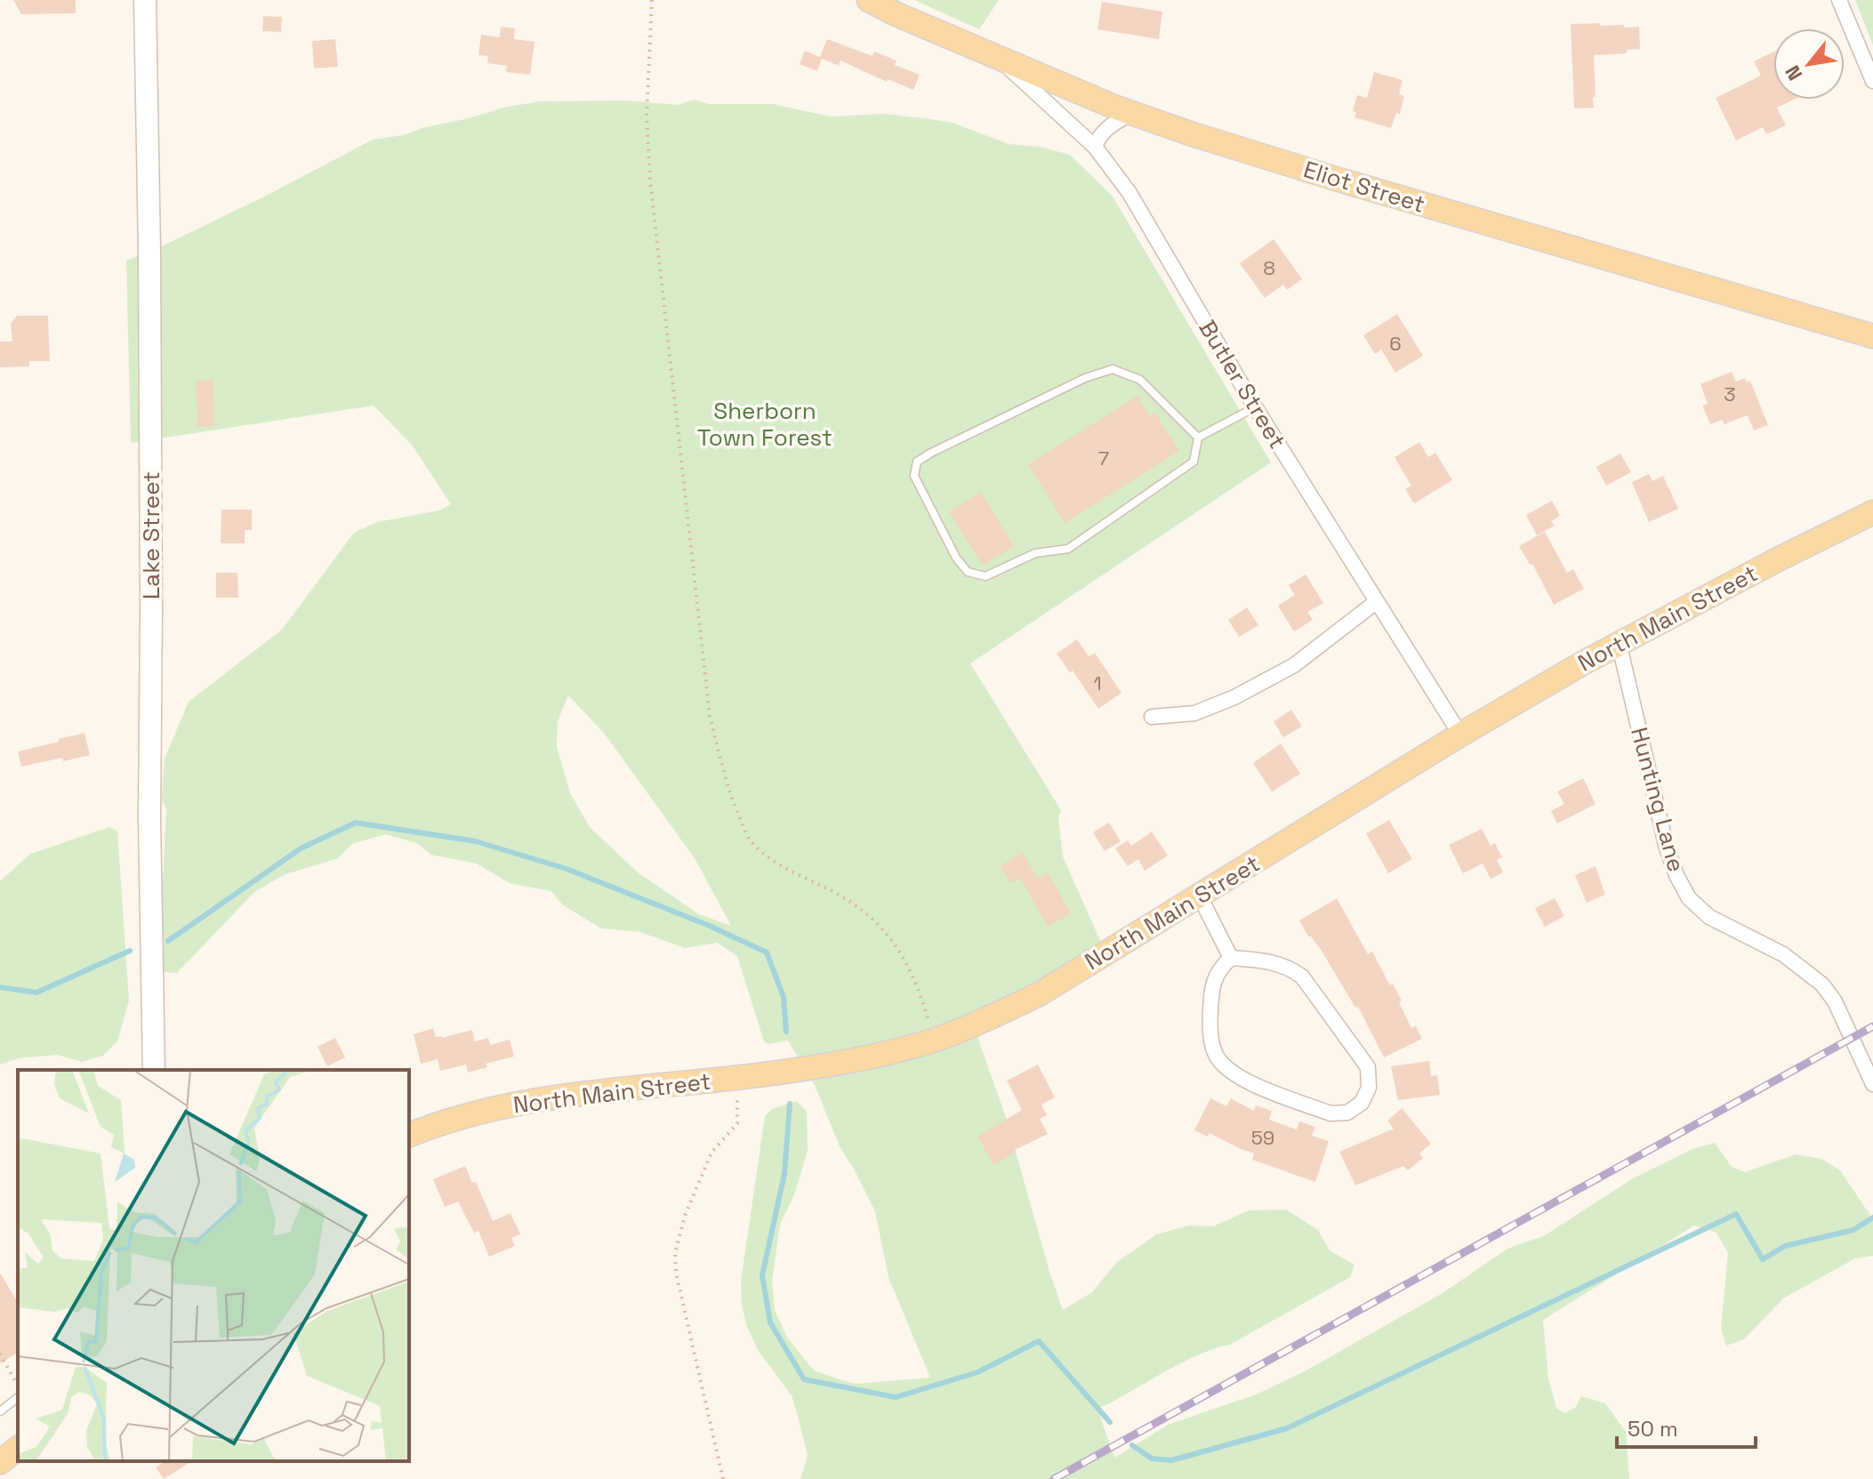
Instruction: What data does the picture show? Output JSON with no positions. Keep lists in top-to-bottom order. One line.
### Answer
{"streets":{"main road":["Eliot Street","North Main Street"],"street":["Butler Street","Lake Street","Hunting Lane"]},"crossings":[["Eliot Street","Butler Street"],["Butler Street","North Main Street"],["North Main Street","Hunting Lane"]],"parks":["Sherborn Town Forest"],"house_numbers":["8","6","3","7","1","59"],"scale_bar":"50 m","north":"bottom left"}
